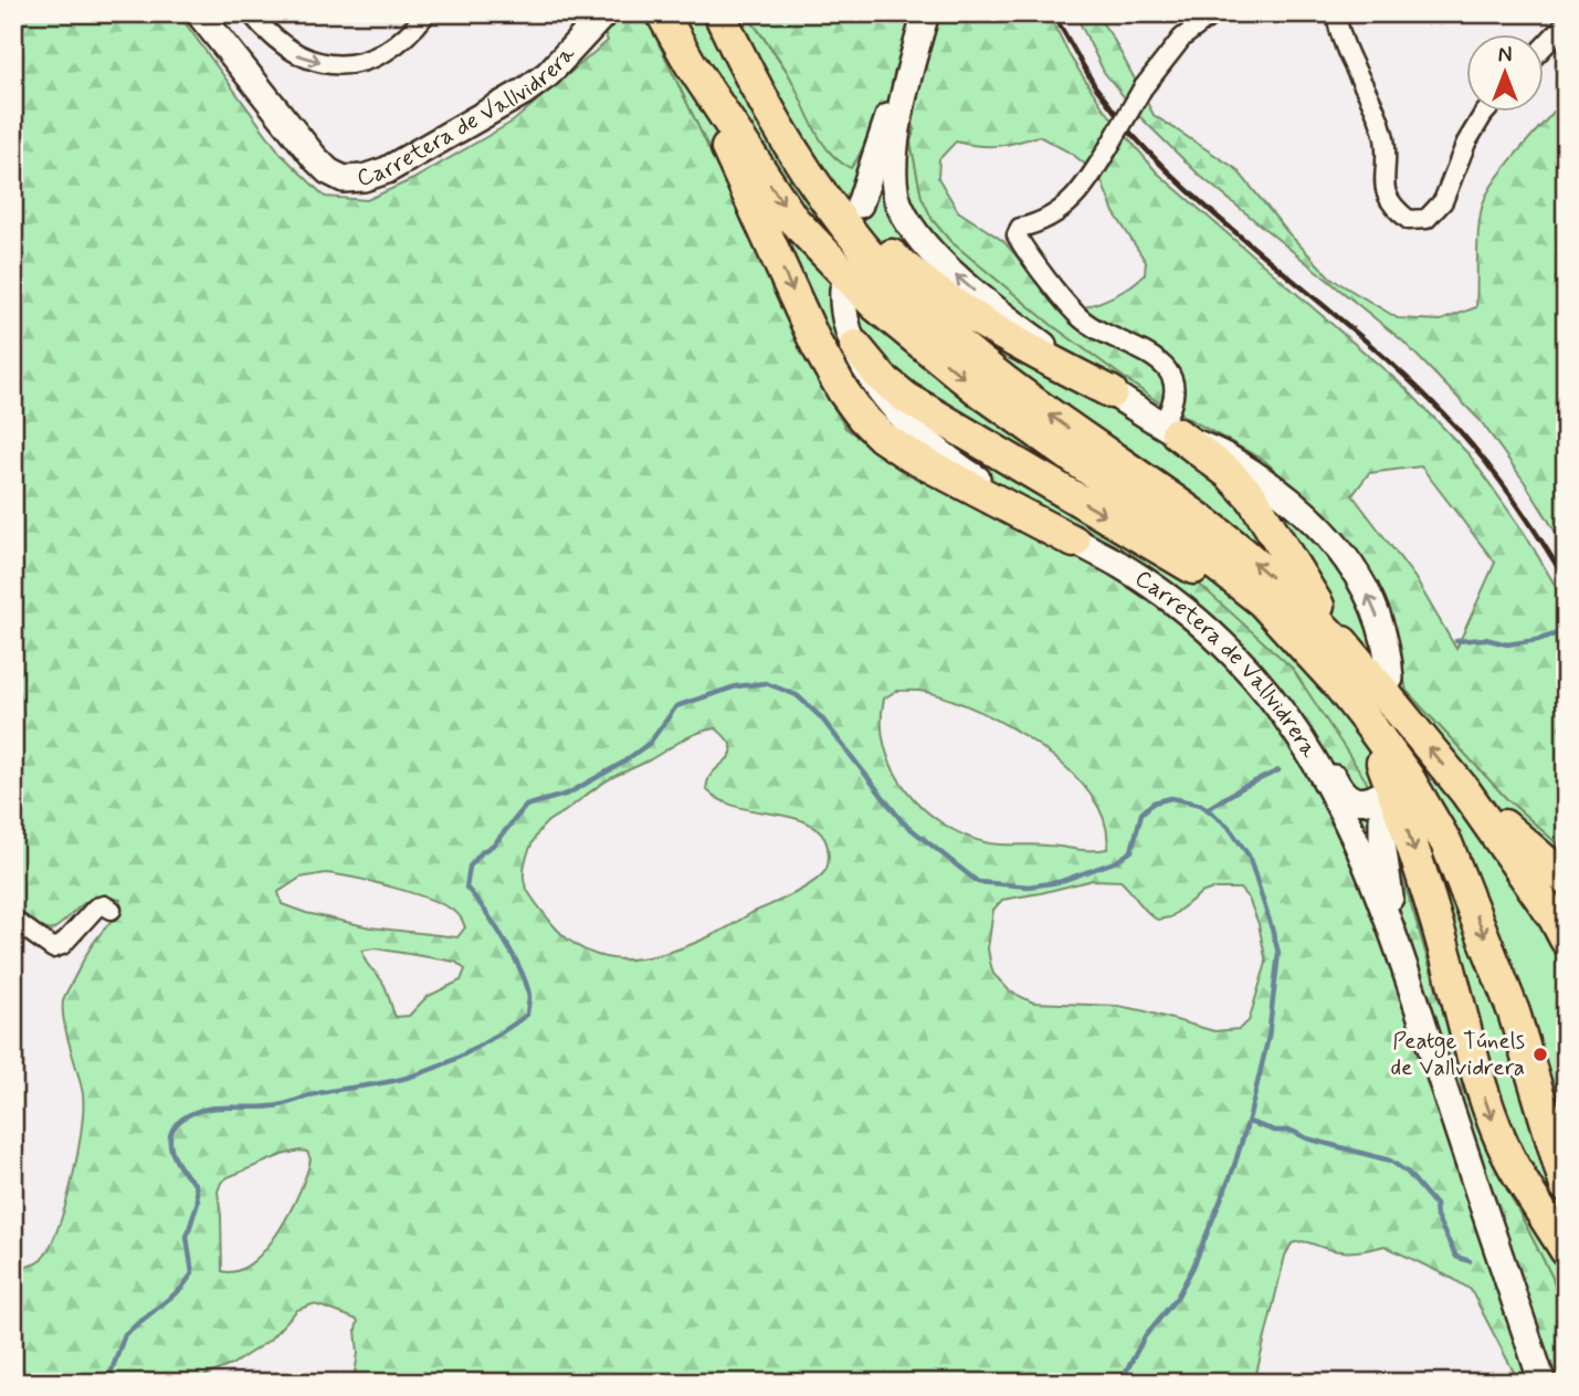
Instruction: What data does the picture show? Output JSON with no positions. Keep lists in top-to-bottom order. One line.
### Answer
{"streets":{"main road":["Carretera de Vallvidrera"]},"places":["Peatge Túnels de Vallvidrera"],"north":"top"}
